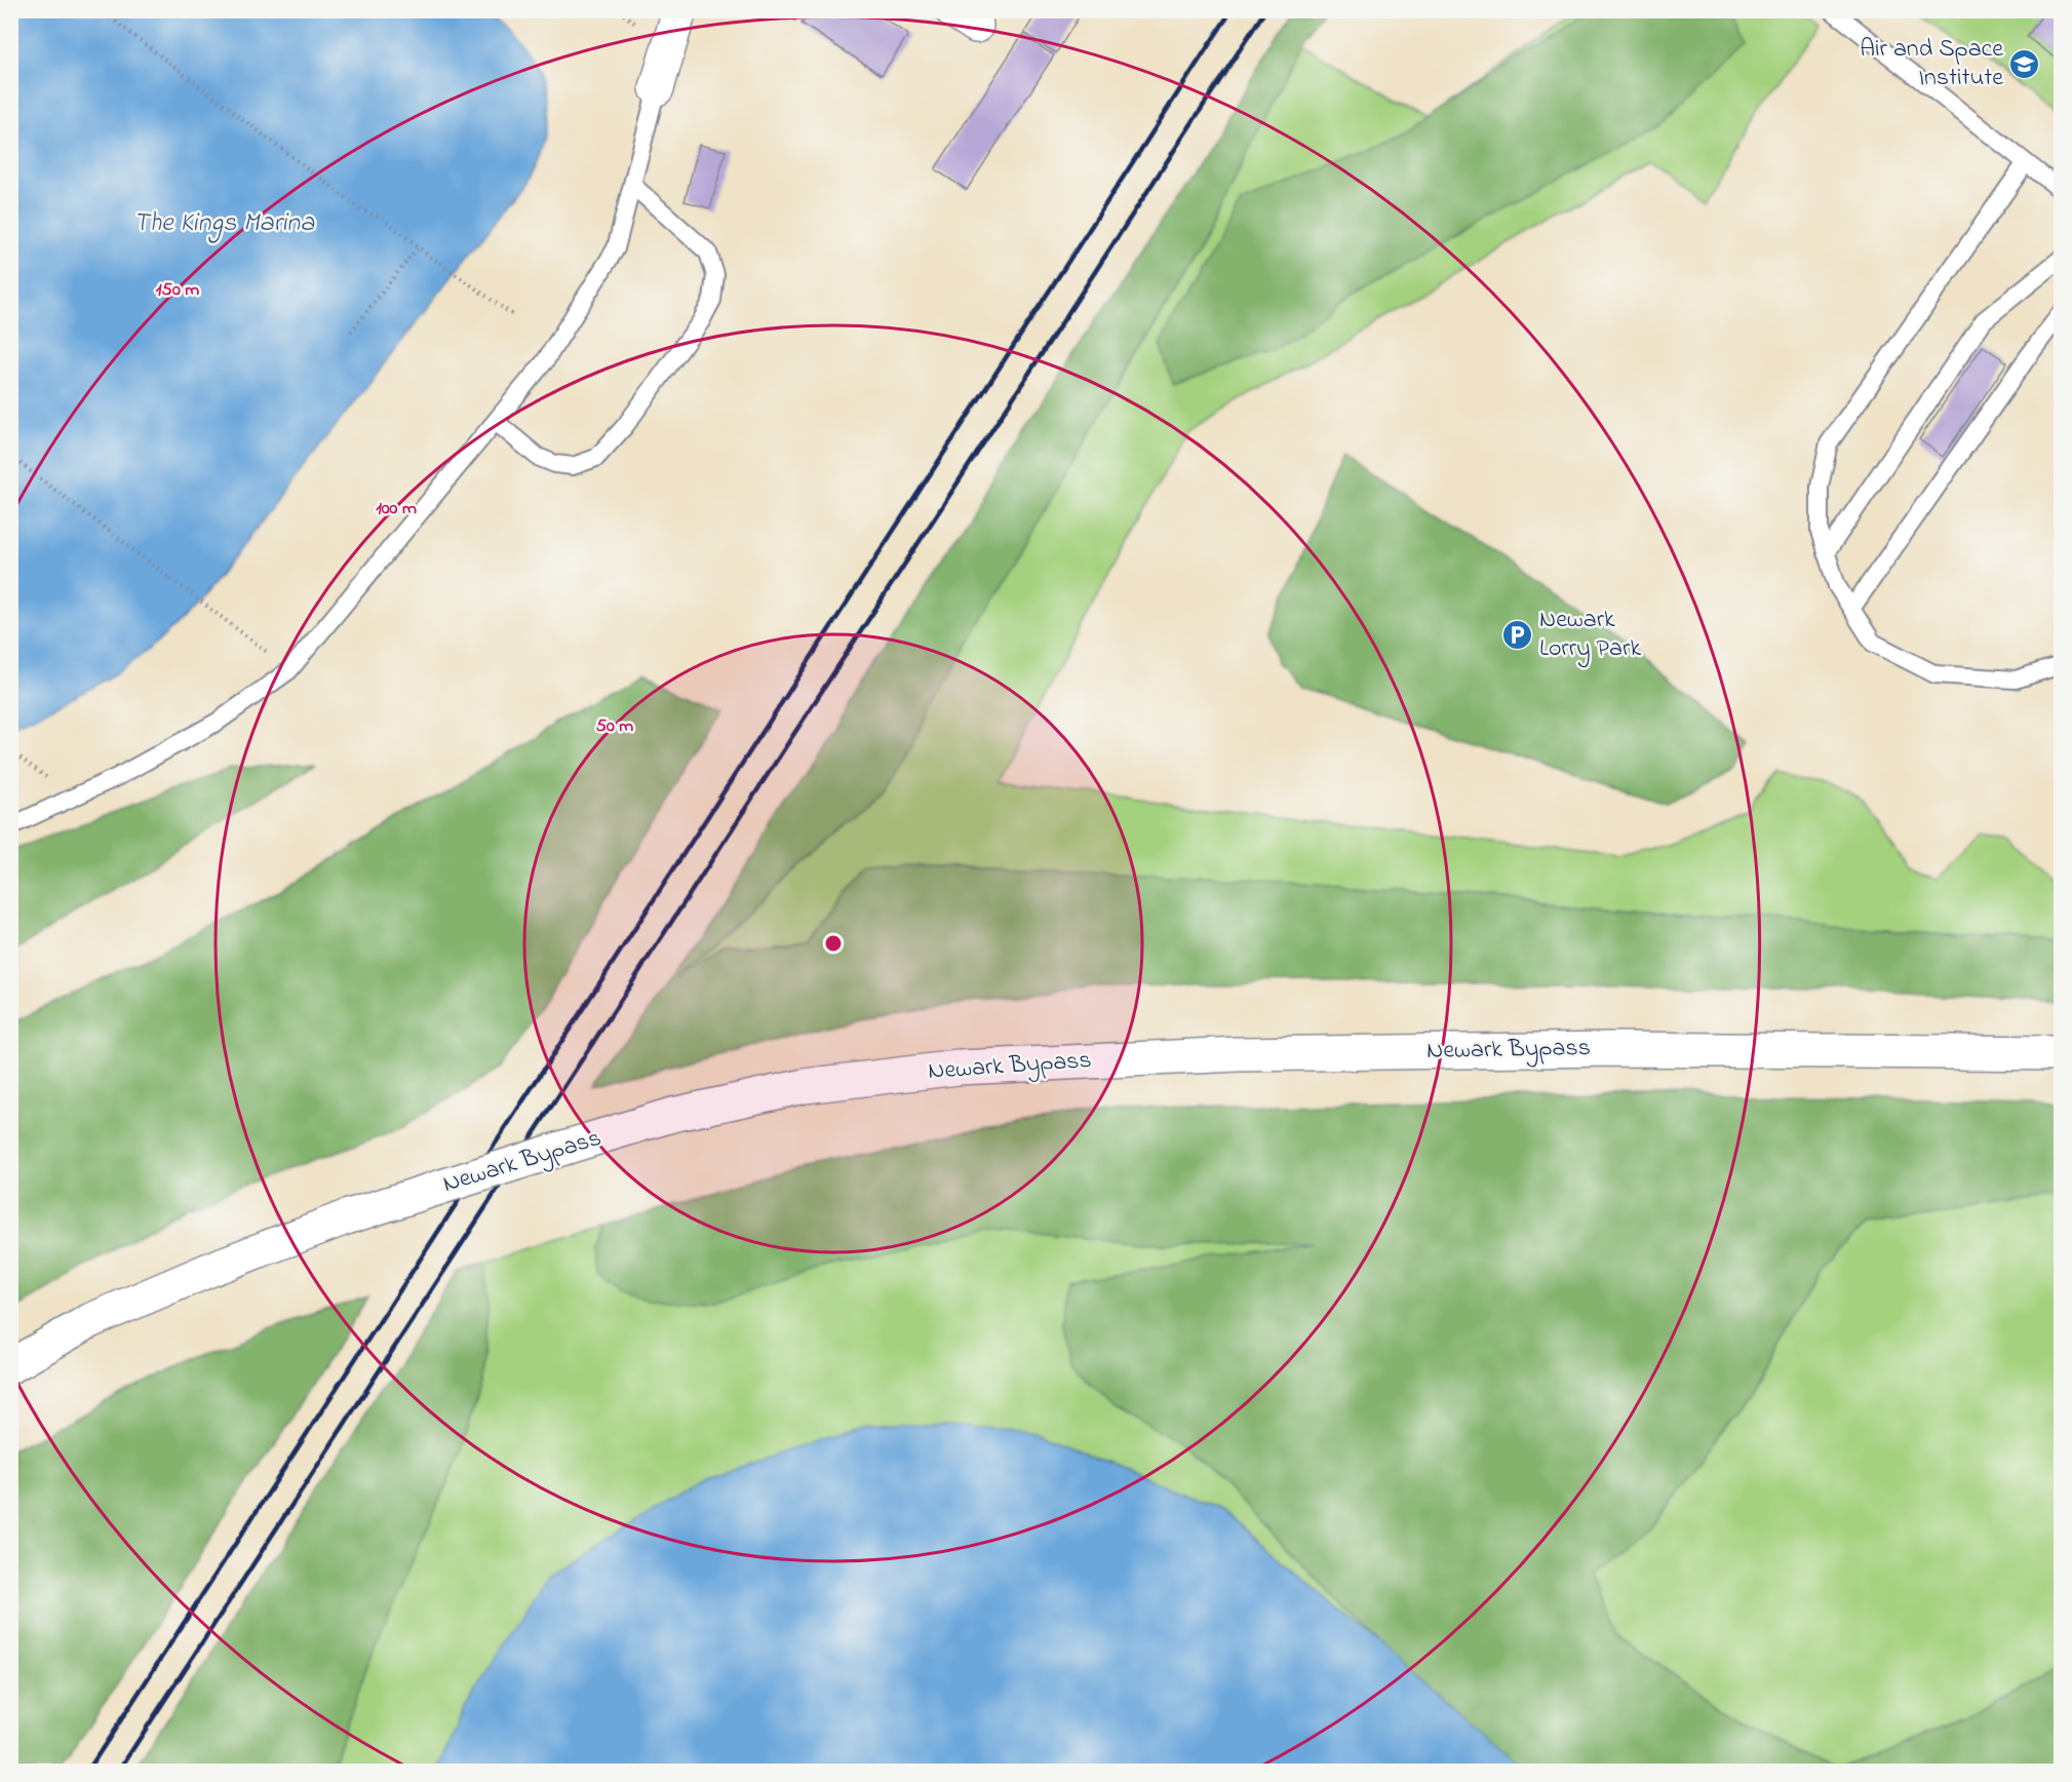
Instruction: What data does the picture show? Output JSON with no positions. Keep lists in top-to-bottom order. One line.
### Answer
{"streets":{"main road":["Newark Bypass"]},"water":["The Kings Marina"],"places":{"school or university":["Air and Space Institute"],"parking":["Newark Lorry Park"]},"rings":["150 m","100 m","50 m"]}
